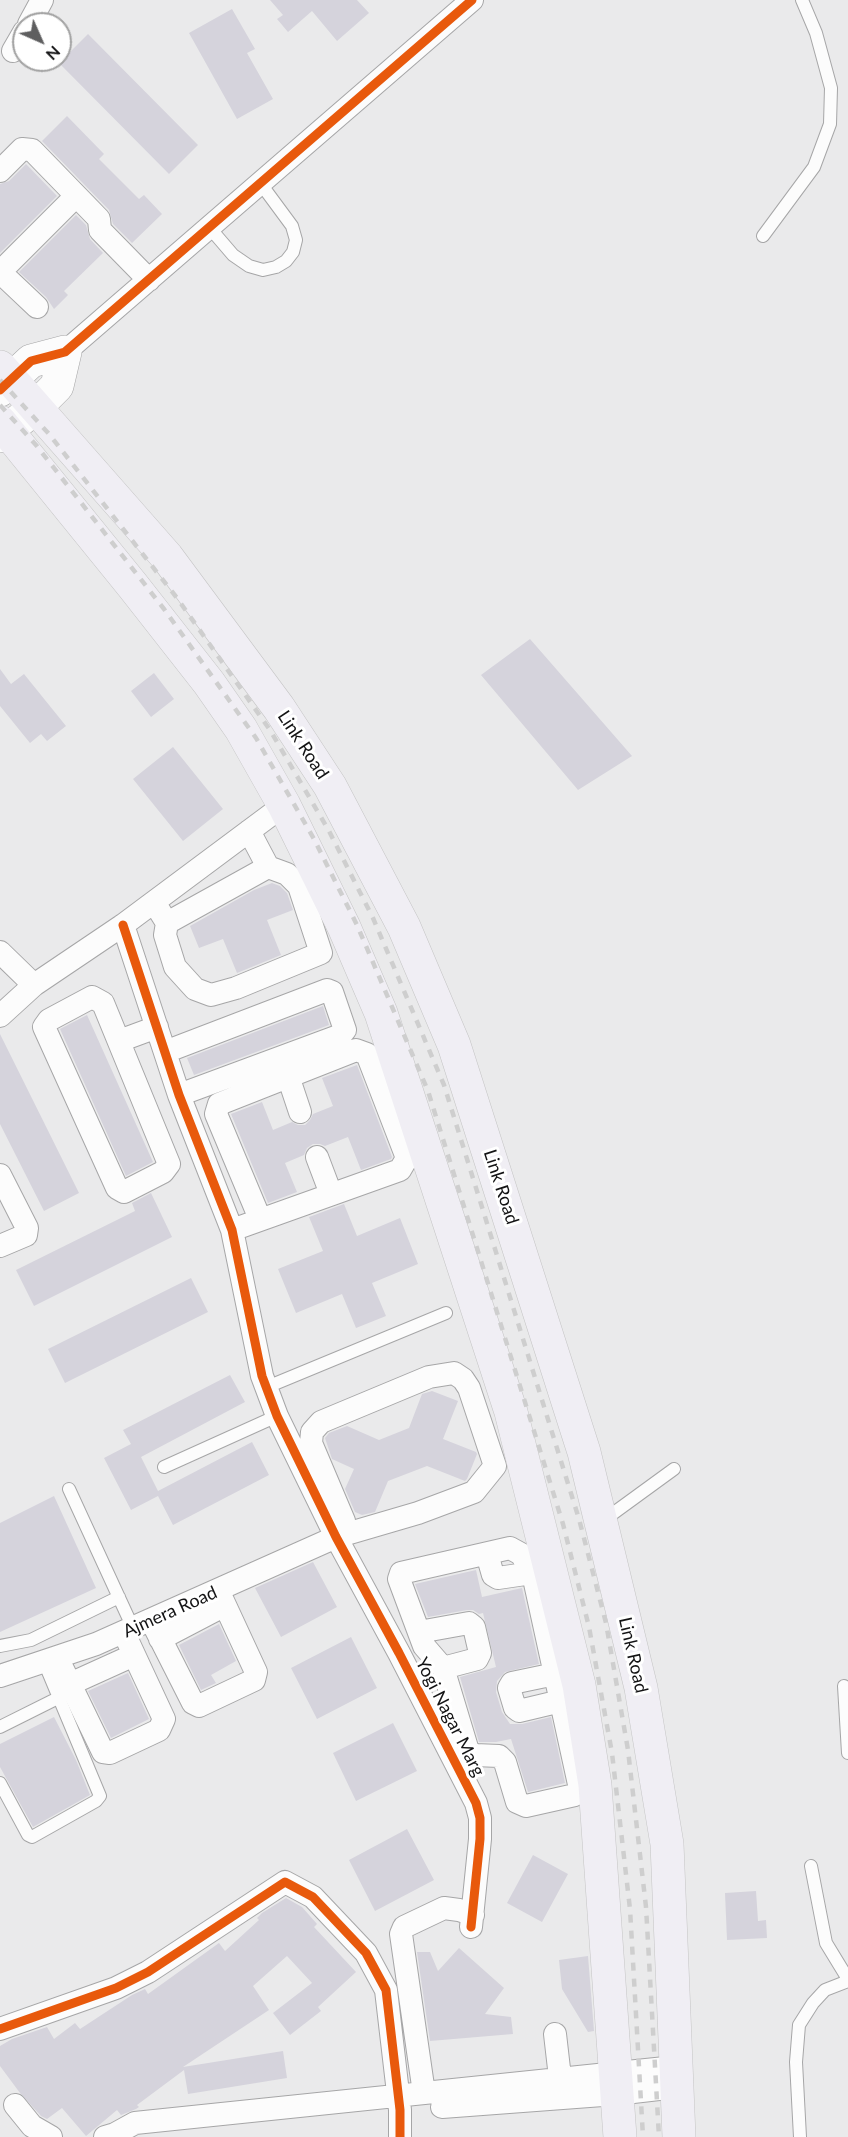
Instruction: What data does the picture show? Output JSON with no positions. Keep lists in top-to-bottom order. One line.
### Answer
{"streets":{"main road":["Link Road"],"street":["Ajmera Road","Yogi Nagar Marg"]},"crossings":[["Ajmera Road","Yogi Nagar Marg"]],"north":"bottom right"}
